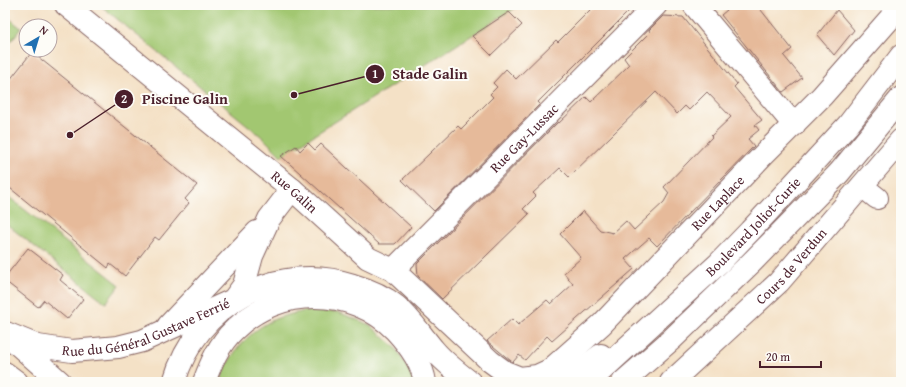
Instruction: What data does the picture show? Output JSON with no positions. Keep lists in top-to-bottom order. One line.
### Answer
{"streets":{"street":["Rue Gay-Lussac","Rue Galin","Rue Laplace","Boulevard Joliot-Curie","Cours de Verdun","Rue du Général Gustave Ferrié"]},"crossings":[["Rue Gay-Lussac","Rue Galin"],["Rue Galin","Rue Laplace"],["Rue Galin","Rue du Général Gustave Ferrié"]],"places":["Stade Galin","Piscine Galin"],"scale_bar":"20 m","north":"top right"}
